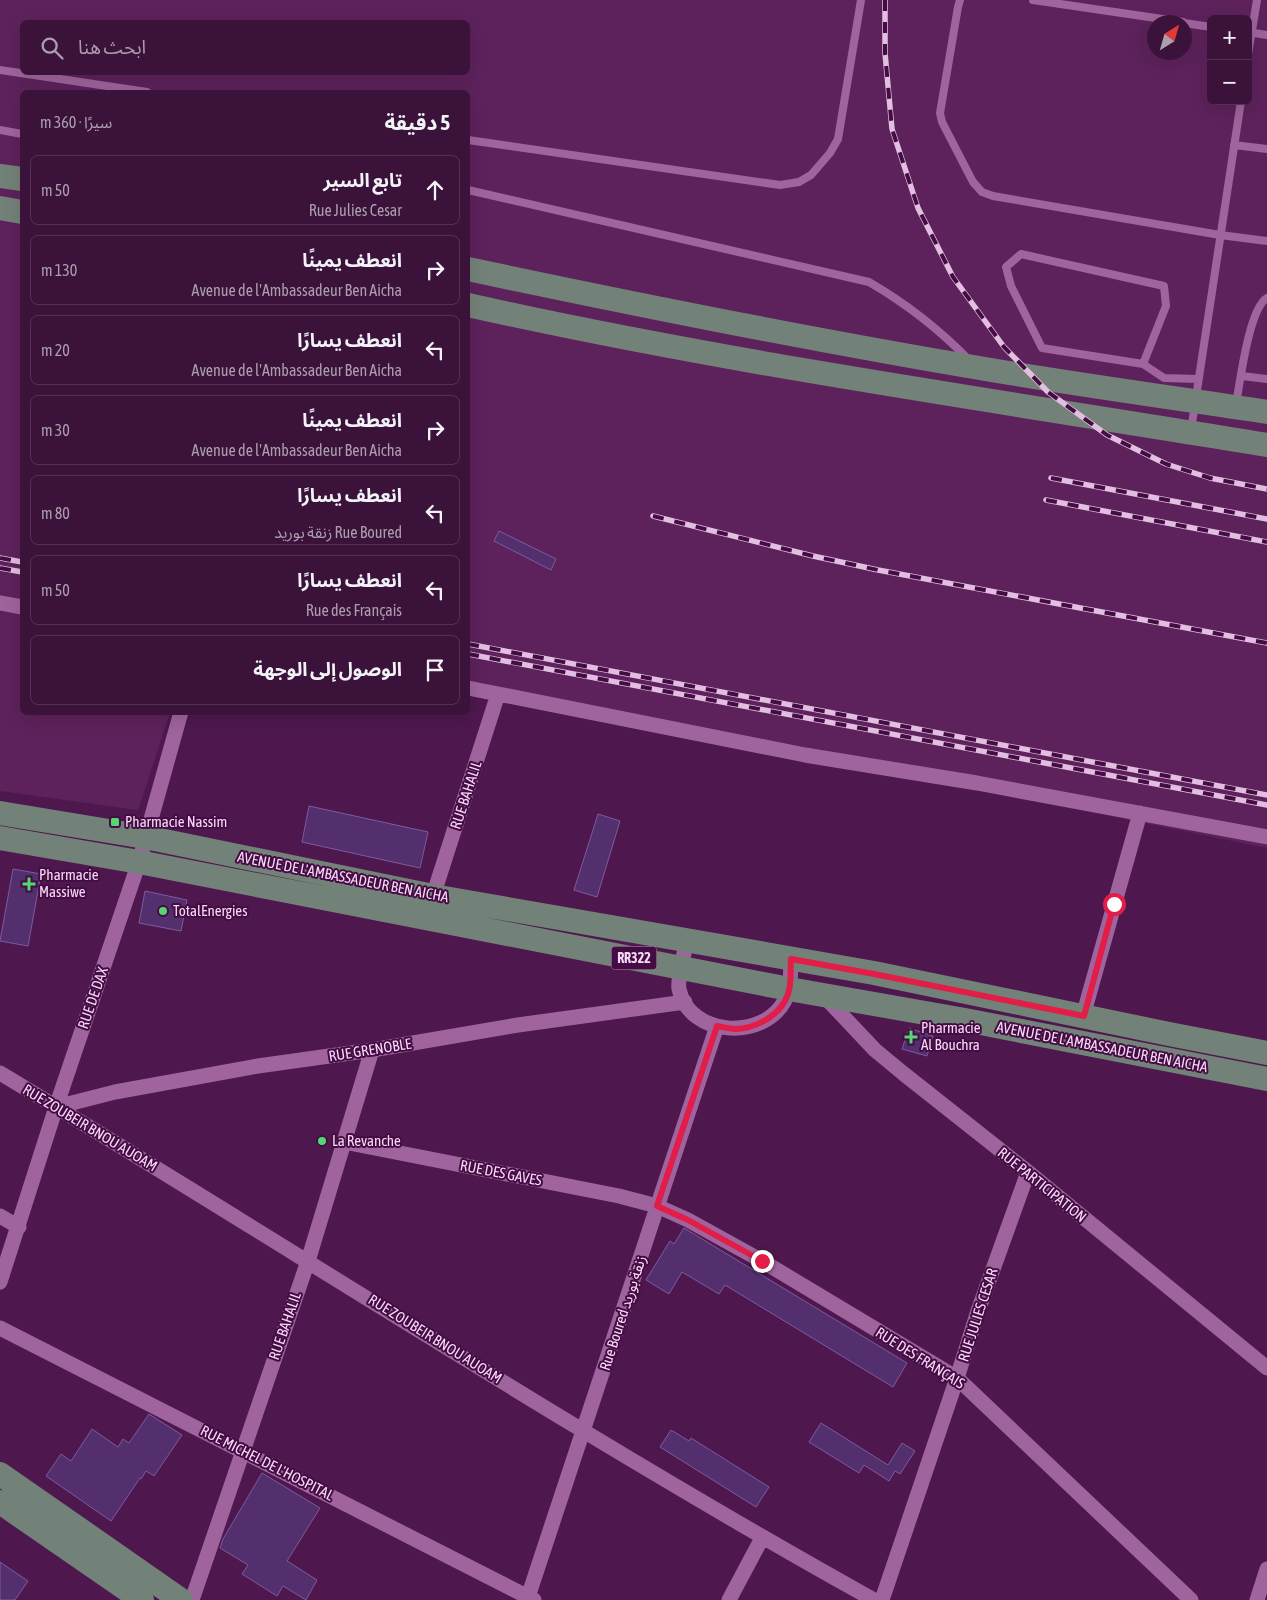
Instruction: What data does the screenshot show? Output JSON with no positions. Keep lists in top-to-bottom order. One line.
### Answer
{"streets":{"main road":["AVENUE DE L'AMBASSADEUR BEN AICHA","RR322"],"street":["RUE BAHALIL","RUE DE DAX","RUE GRENOBLE","RUE ZOUBEIR BNOU AUOAM","RUE DES GAVES","RUE PARTICIPATION","Rue Boured زنقة بوريد","RUE JULIES CESAR","RUE DES FRANÇAIS","RUE MICHEL DE L'HOSPITAL"]},"crossings":[["RUE BAHALIL","AVENUE DE L'AMBASSADEUR BEN AICHA"],["RUE BAHALIL","RUE GRENOBLE"],["RUE BAHALIL","RUE ZOUBEIR BNOU AUOAM"],["RUE BAHALIL","RUE DES GAVES"],["RUE BAHALIL","RUE MICHEL DE L'HOSPITAL"],["AVENUE DE L'AMBASSADEUR BEN AICHA","RUE DE DAX"],["AVENUE DE L'AMBASSADEUR BEN AICHA","RUE PARTICIPATION"],["RUE DE DAX","RUE GRENOBLE"],["RUE DE DAX","RUE ZOUBEIR BNOU AUOAM"],["RUE GRENOBLE","RUE ZOUBEIR BNOU AUOAM"],["RUE ZOUBEIR BNOU AUOAM","Rue Boured زنقة بوريد"],["RUE DES GAVES","Rue Boured زنقة بوريد"],["RUE DES GAVES","RUE DES FRANÇAIS"],["RUE PARTICIPATION","RUE JULIES CESAR"],["Rue Boured زنقة بوريد","RUE DES FRANÇAIS"],["Rue Boured زنقة بوريد","RUE MICHEL DE L'HOSPITAL"],["RUE JULIES CESAR","RUE DES FRANÇAIS"]],"places":{"transit":["Pharmacie Nassim"],"health":["Pharmacie Massiwe","Pharmacie Al Bouchra"],"other":["TotalEnergies","La Revanche"]},"north":"top right","page":{"map_buttons":["+","−"],"search":"ابحث هنا","heading":["5 دقيقة","سيرًا · 360 m"],"list":[["تابع السير","Rue Julies Cesar","50 m"],["انعطف يمينًا","Avenue de l'Ambassadeur Ben Aicha","130 m"],["انعطف يسارًا","Avenue de l'Ambassadeur Ben Aicha","20 m"],["انعطف يمينًا","Avenue de l'Ambassadeur Ben Aicha","30 m"],["انعطف يسارًا","Rue Boured زنقة بوريد","80 m"],["انعطف يسارًا","Rue des Français","50 m"],"الوصول إلى الوجهة"]}}
